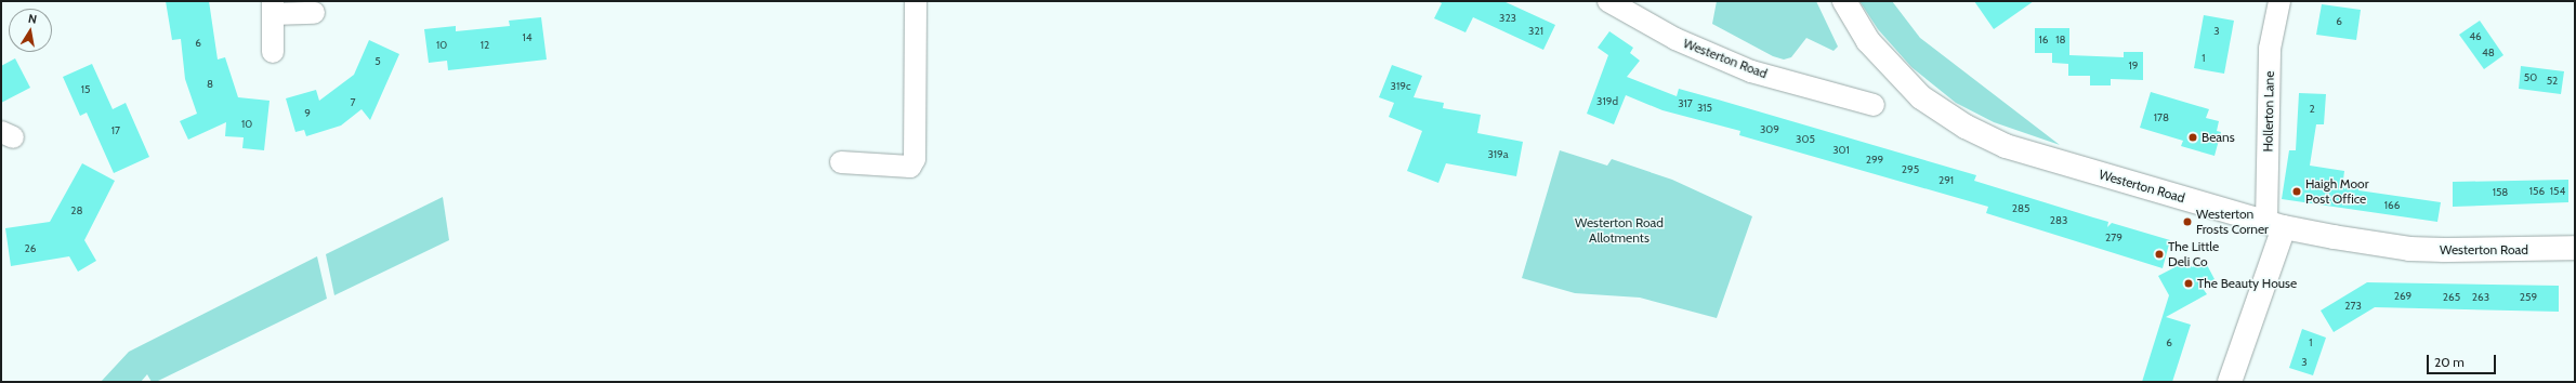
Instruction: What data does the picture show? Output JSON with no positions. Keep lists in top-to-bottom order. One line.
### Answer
{"streets":{"street":["Westerton Road","Hollerton Lane"]},"crossings":[["Westerton Road","Hollerton Lane"]],"parks":["Westerton Road Allotments"],"places":["Beans","Haigh Moor Post Office","Westerton Frosts Corner","The Little Deli Co","The Beauty House"],"house_numbers":["323","6","321","3","46","14","16","18","6","10","12","48","1","5","19","50","52","8","319c","15","319d","7","317","315","2","9","178","10","309","17","305","301","319a","299","295","291","156","154","158","166","285","28","283","279","26","269","265","263","259","273","6","1","3"],"scale_bar":"20 m","north":"top"}
